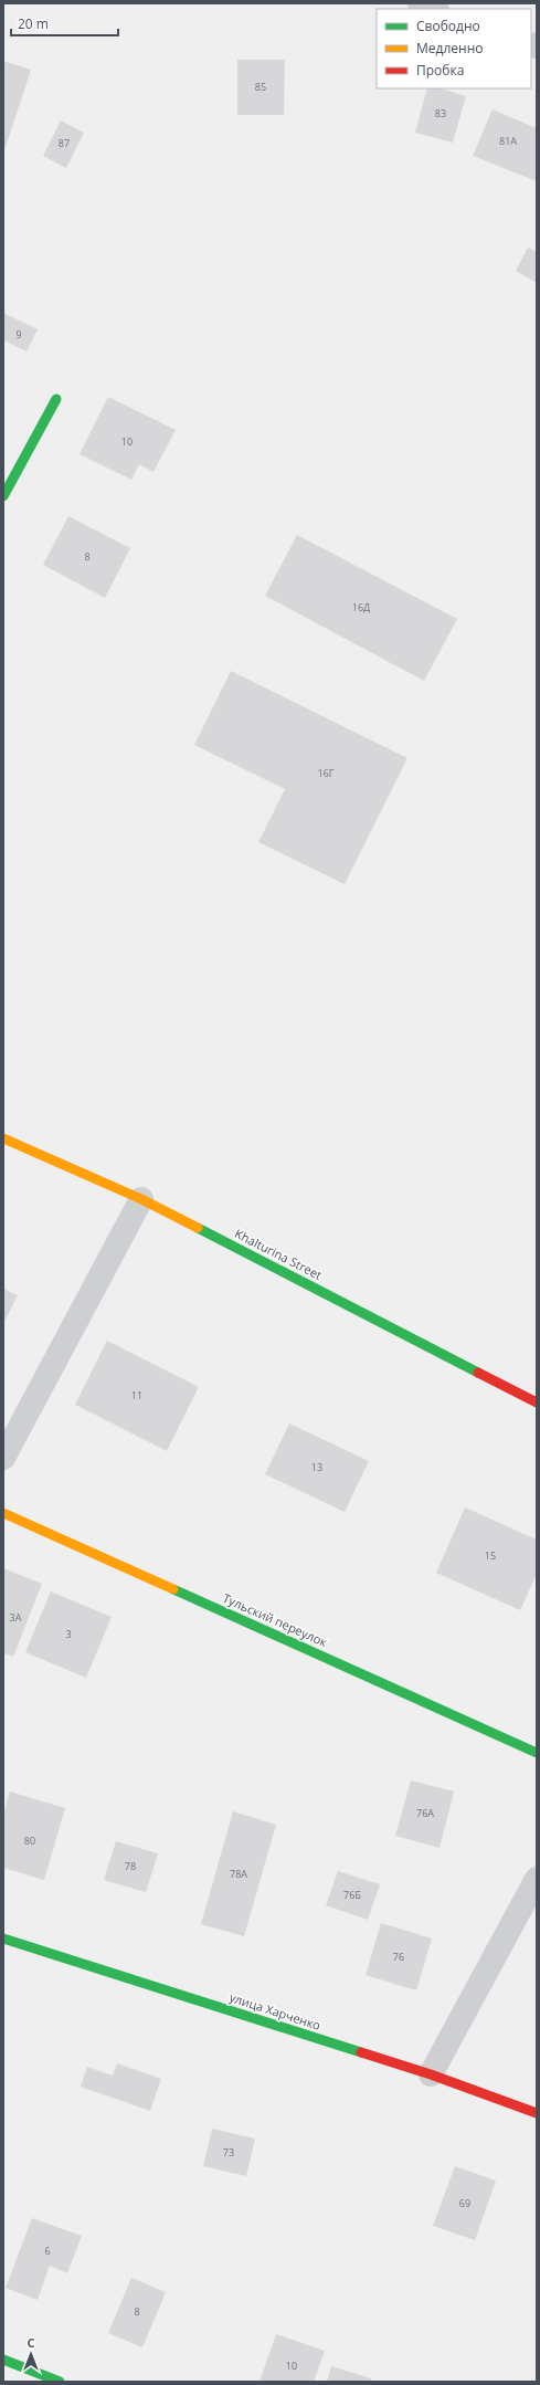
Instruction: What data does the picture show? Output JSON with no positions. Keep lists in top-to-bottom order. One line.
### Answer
{"streets":{"street":["Khalturina Street","Тульский переулок","улица Харченко"]},"house_numbers":["85","83","81А","87","9","10","8","16Д","16Г","11","13","15","3А","3","76А","80","78","78А","76Б","76","73","69","6","8","10"],"legend":["Свободно","Медленно","Пробка"],"scale_bar":"20 m","north":"top"}
